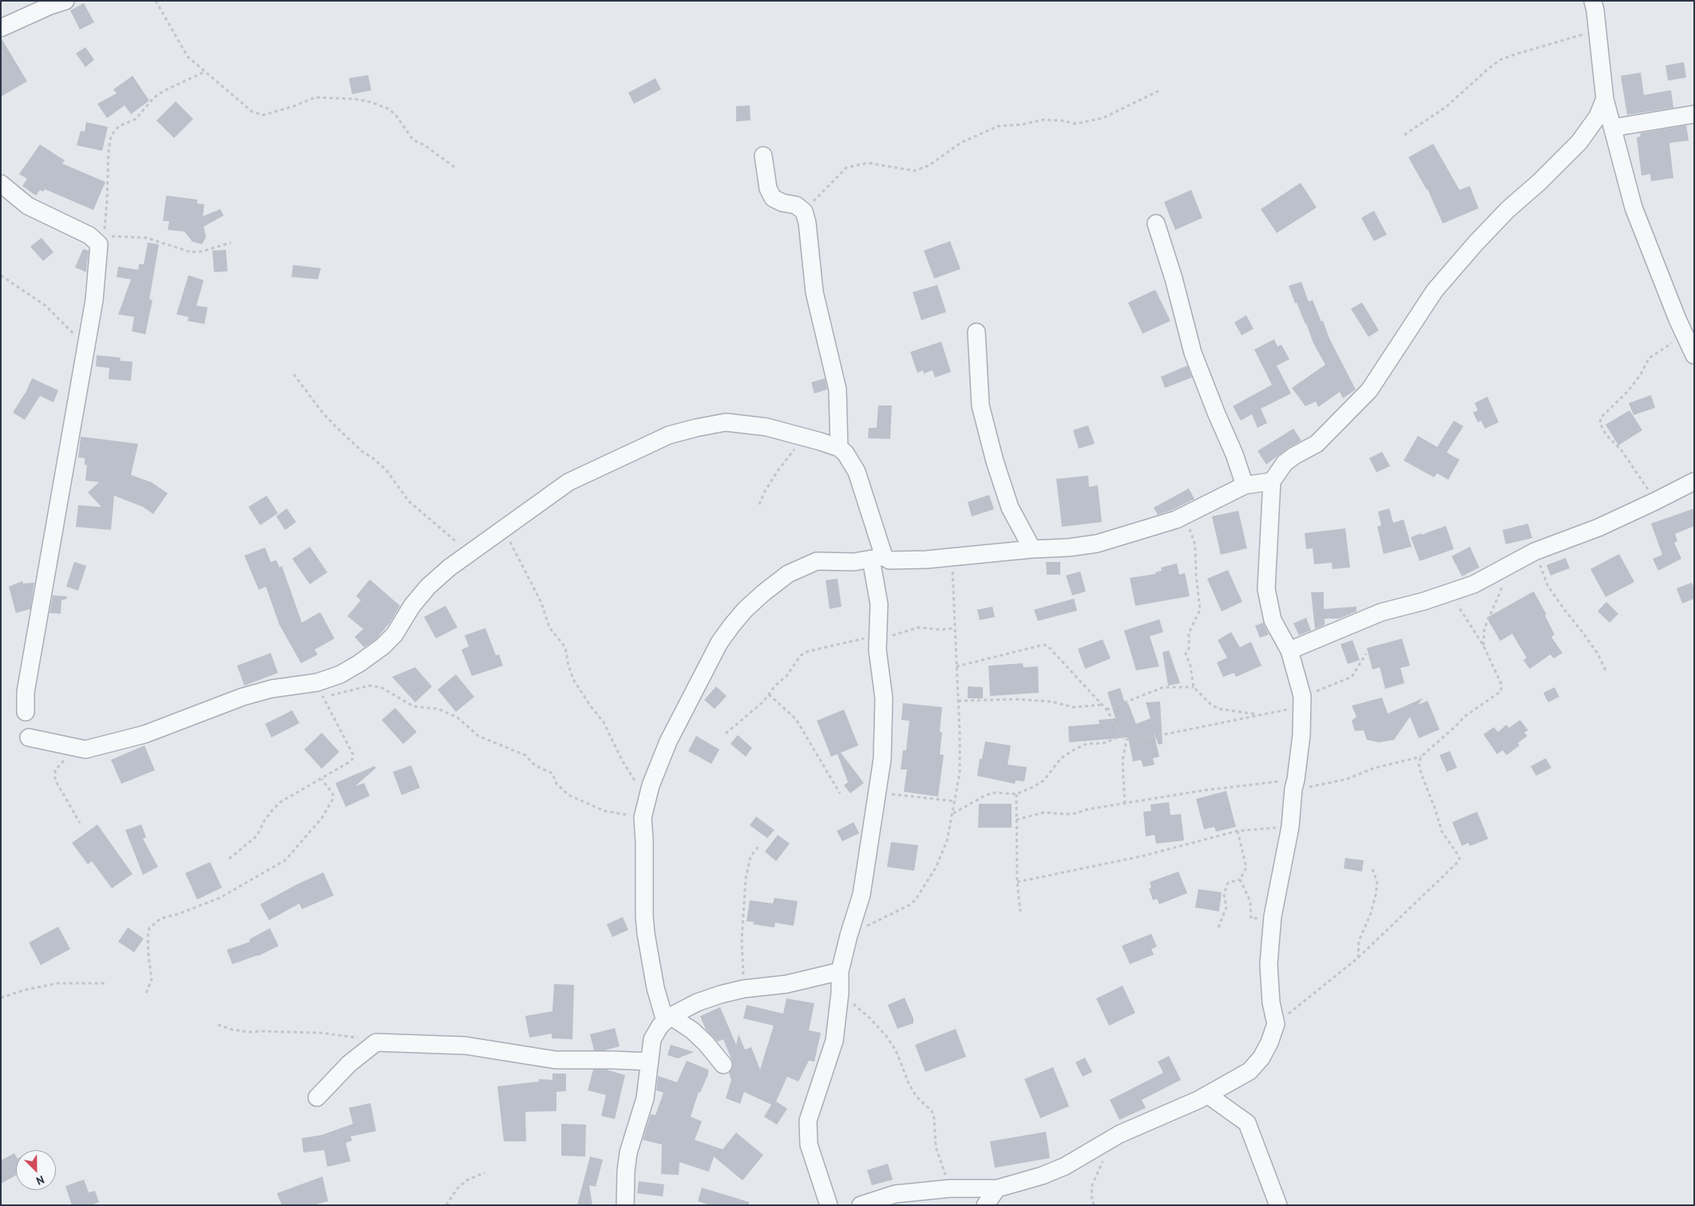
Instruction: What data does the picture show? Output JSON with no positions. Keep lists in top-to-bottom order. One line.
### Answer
{"north":"bottom right"}
